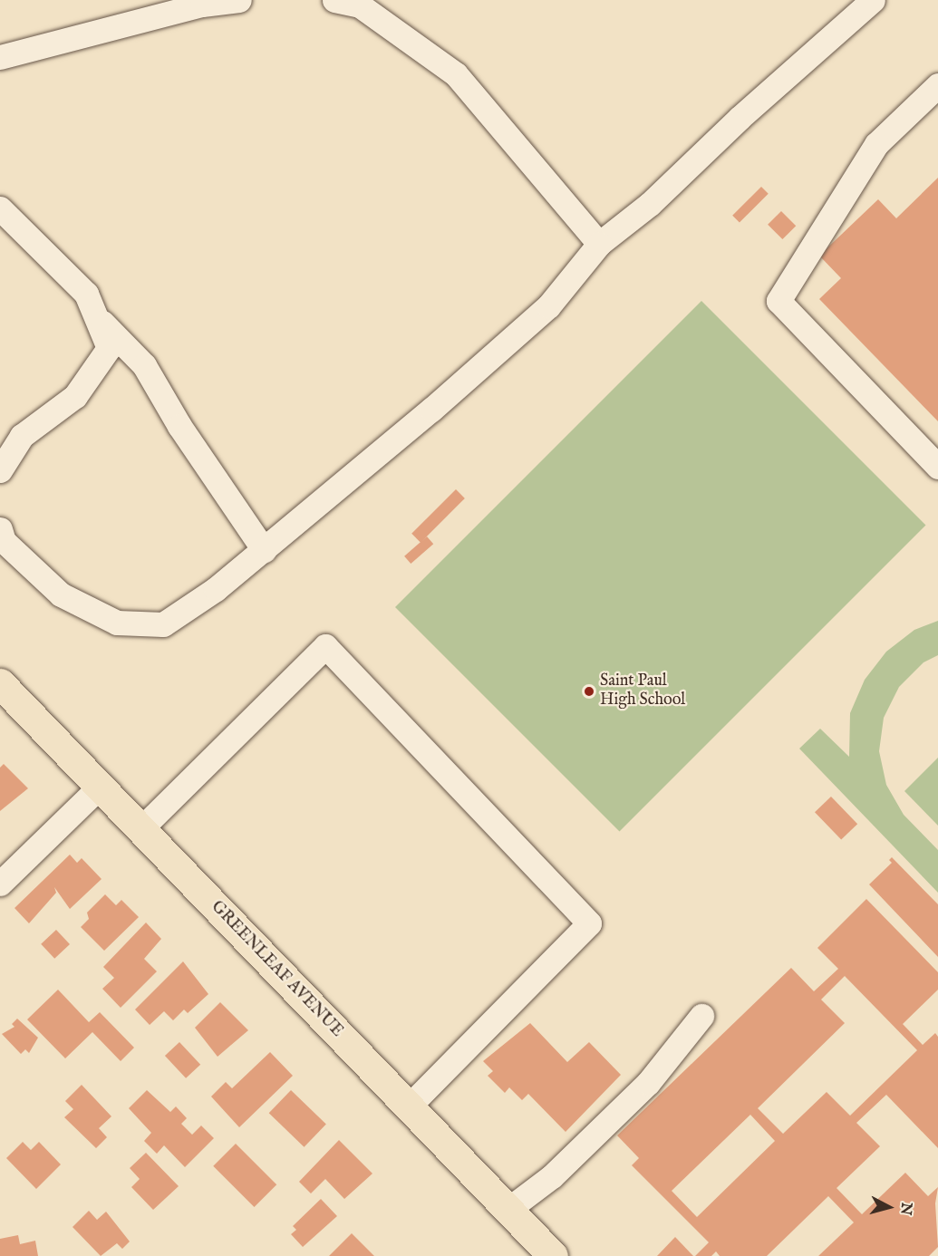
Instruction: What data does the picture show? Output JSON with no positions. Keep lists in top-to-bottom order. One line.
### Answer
{"streets":{"main road":["GREENLEAF AVENUE"]},"places":["Saint Paul High School"],"north":"right"}
